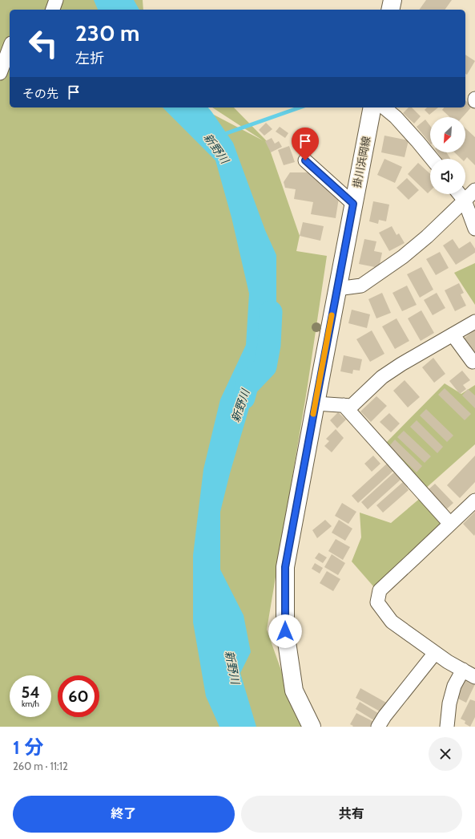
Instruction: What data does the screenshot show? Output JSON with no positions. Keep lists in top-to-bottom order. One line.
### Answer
{"streets":{"main road":["掛川浜岡線"]},"water":["新野川"],"north":"bottom left","page":{"turn":["230 m","左折"],"then":"その先","speed":"54 km/h","limit":"60","heading":["1 分","260 m · 11:12"],"buttons":["終了","共有"]}}
